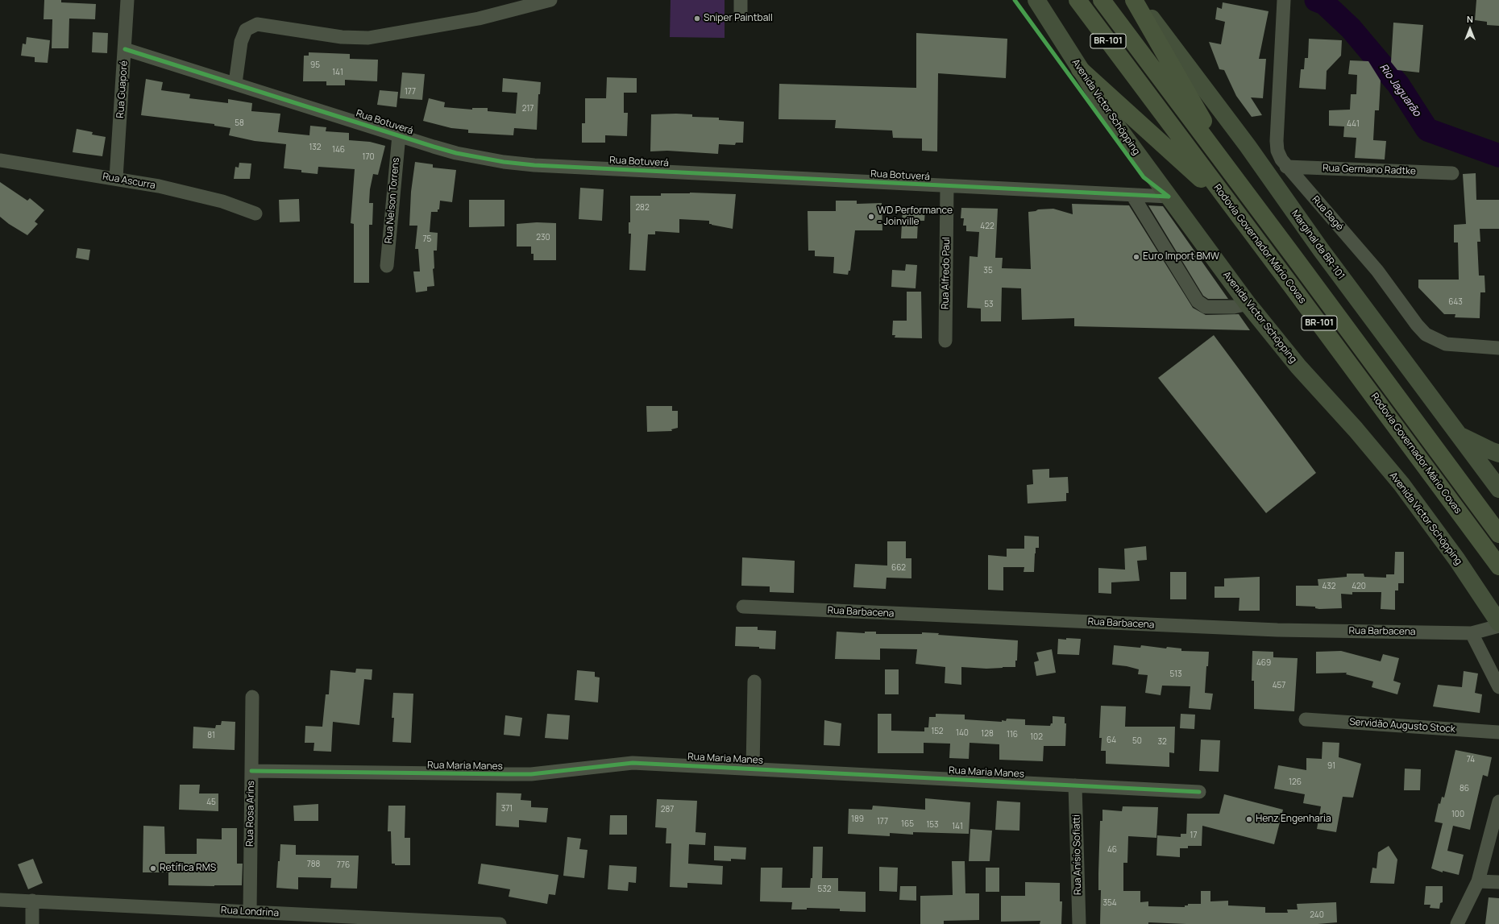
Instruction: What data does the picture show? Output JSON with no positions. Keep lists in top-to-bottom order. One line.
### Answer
{"streets":{"highway":["BR-101","Rodovia Governador Mário Covas"],"main road":["Avenida Victor Schöpping","Marginal da BR-101"],"street":["Rua Guaporé","Rua Botuverá","Rua Germano Radtke","Rua Ascurra","Rua Nelson Torrens","Rua Bagé","Rua Alfredo Paul","Rua Barbacena","Servidão Augusto Stock","Rua Maria Manes","Rua Rosa Arins","Rua Anísio Sofiatti","Rua Londrina"]},"crossings":[["Rua Guaporé","Rua Botuverá"],["Rua Guaporé","Rua Ascurra"],["Avenida Victor Schöpping","Rua Botuverá"],["Rua Botuverá","Rua Nelson Torrens"],["Rua Botuverá","Rua Alfredo Paul"],["Rua Germano Radtke","Rua Bagé"],["Rua Maria Manes","Rua Rosa Arins"],["Rua Maria Manes","Rua Anísio Sofiatti"],["Rua Rosa Arins","Rua Londrina"]],"water":["Rio Jaguarão"],"places":["Sniper Paintball","WD Performance - Joinville","Euro Import BMW","Henz Engenharia","Retífica RMS"],"house_numbers":["95","141","177","217","58","441","132","146","170","282","422","230","75","35","643","53","662","432","420","469","513","457","152","140","128","116","81","102","64","50","32","74","91","126","86","45","371","287","100","189","177","165","153","141","17","46","788","776","532","354","240"],"north":"top"}
